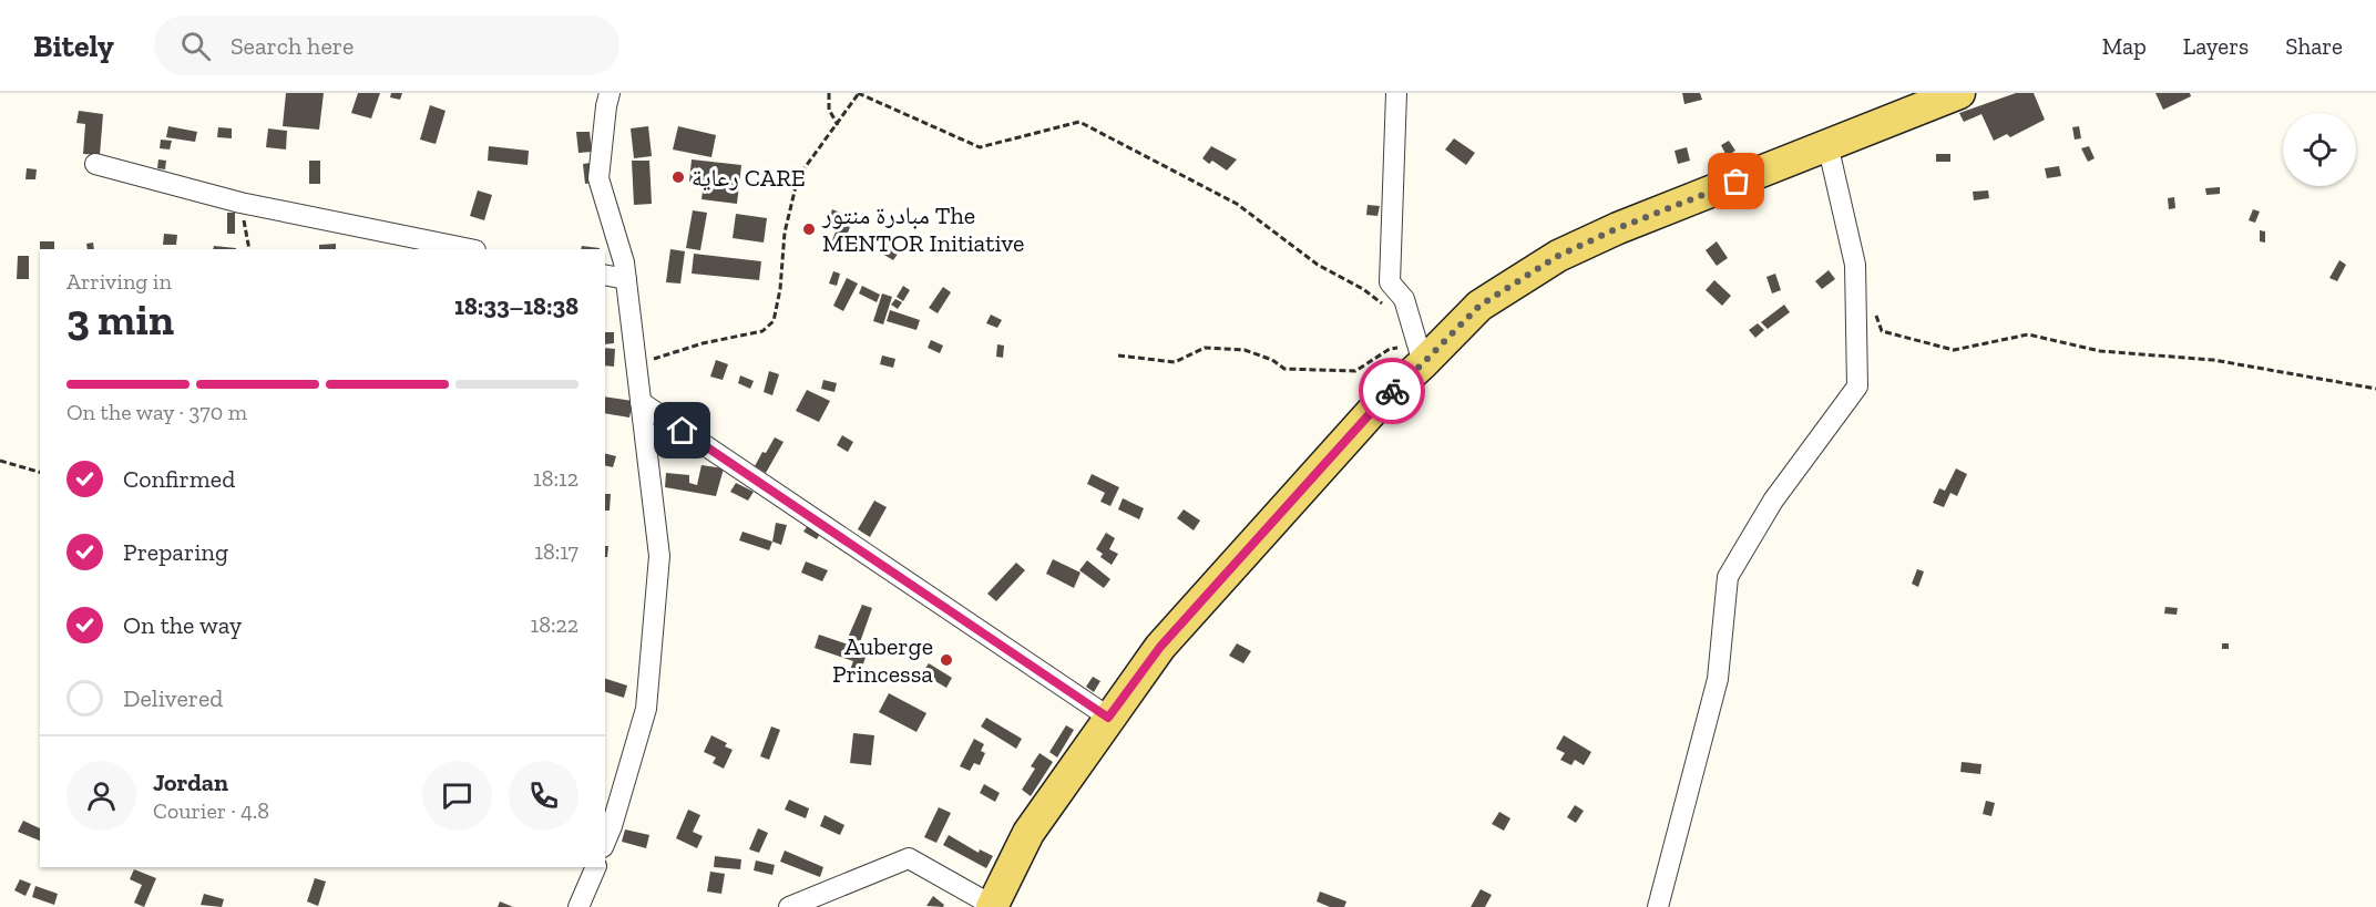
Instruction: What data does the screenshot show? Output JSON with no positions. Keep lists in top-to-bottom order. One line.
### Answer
{"places":["رعاية CARE","مبادرة منتور The MENTOR Initiative","Auberge Princessa"],"page":{"header":"Bitely","search":"Search here","nav":["Map","Layers","Share"],"heading":["3 min","Arriving in","18:33–18:38"],"panel":["Jordan","Courier · 4.8"],"bar":"On the way · 370 m","list":[["Confirmed","18:12"],["Preparing","18:17"],["On the way","18:22"],"Delivered"]}}
